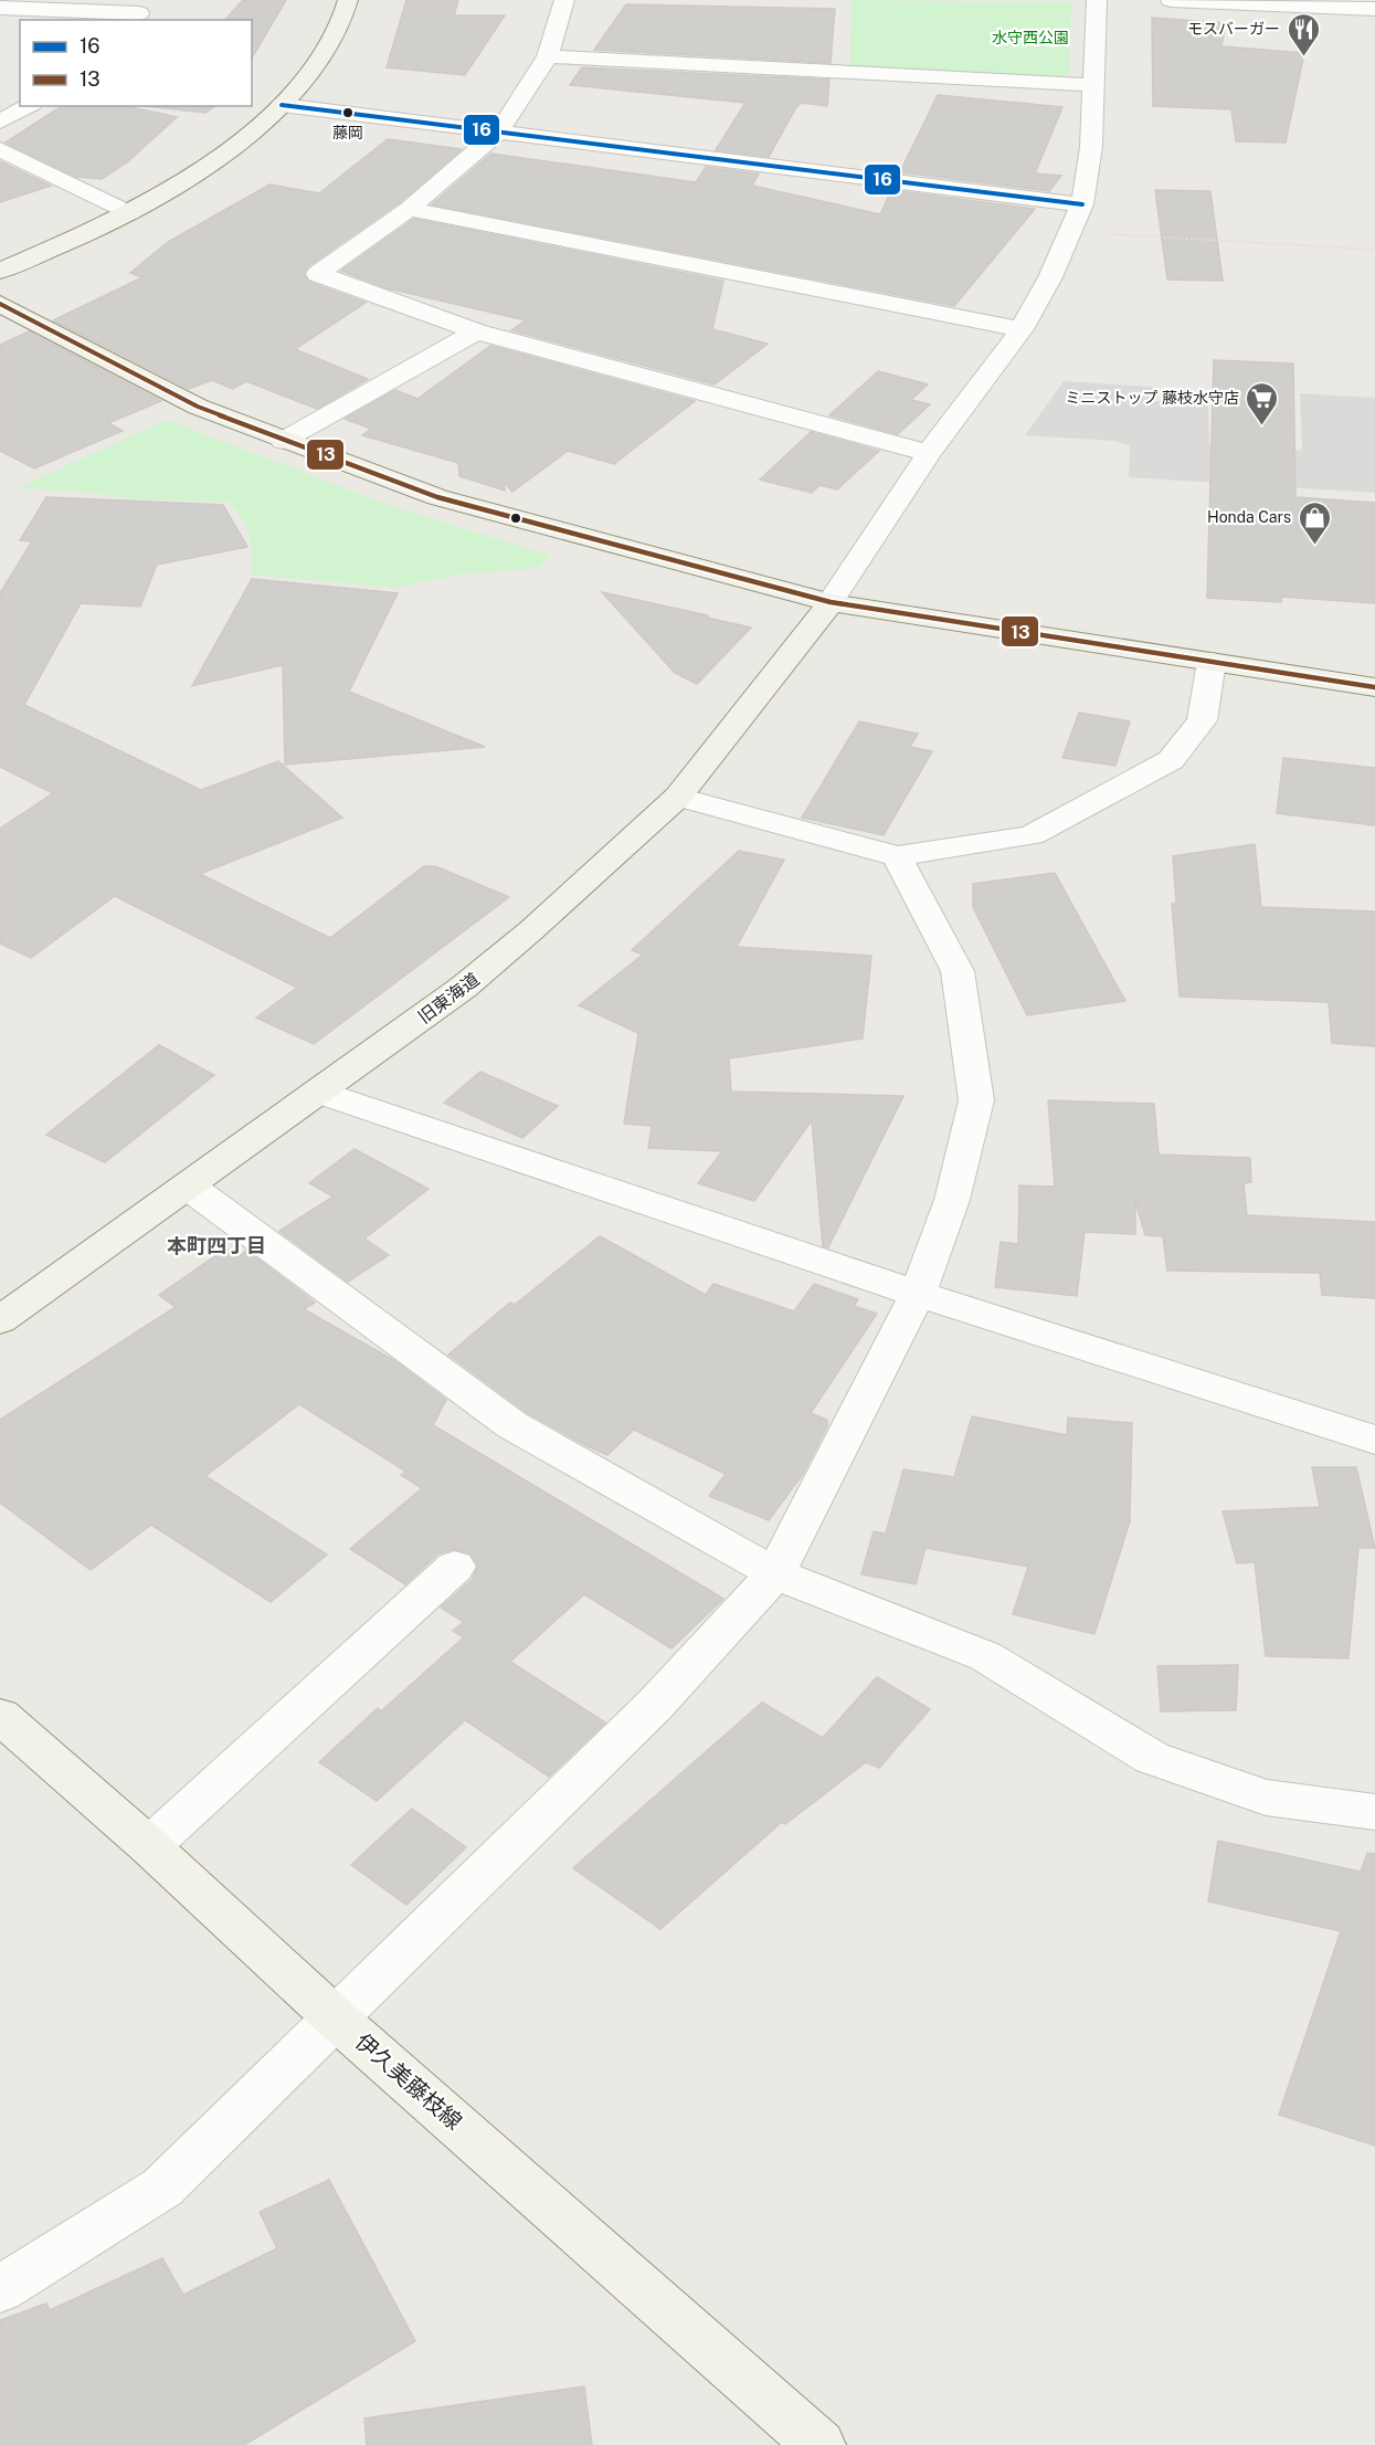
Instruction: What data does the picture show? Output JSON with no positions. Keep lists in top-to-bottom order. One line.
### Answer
{"streets":{"street":["旧東海道","伊久美藤枝線"]},"districts":["本町四丁目"],"parks":["水守西公園"],"places":{"restaurant":["モスバーガー"],"other":["藤岡"],"supermarket":["ミニストップ 藤枝水守店"],"shop":["Honda Cars"]},"lines":["transit line 16","transit line 13"],"legend":["16","13"]}
